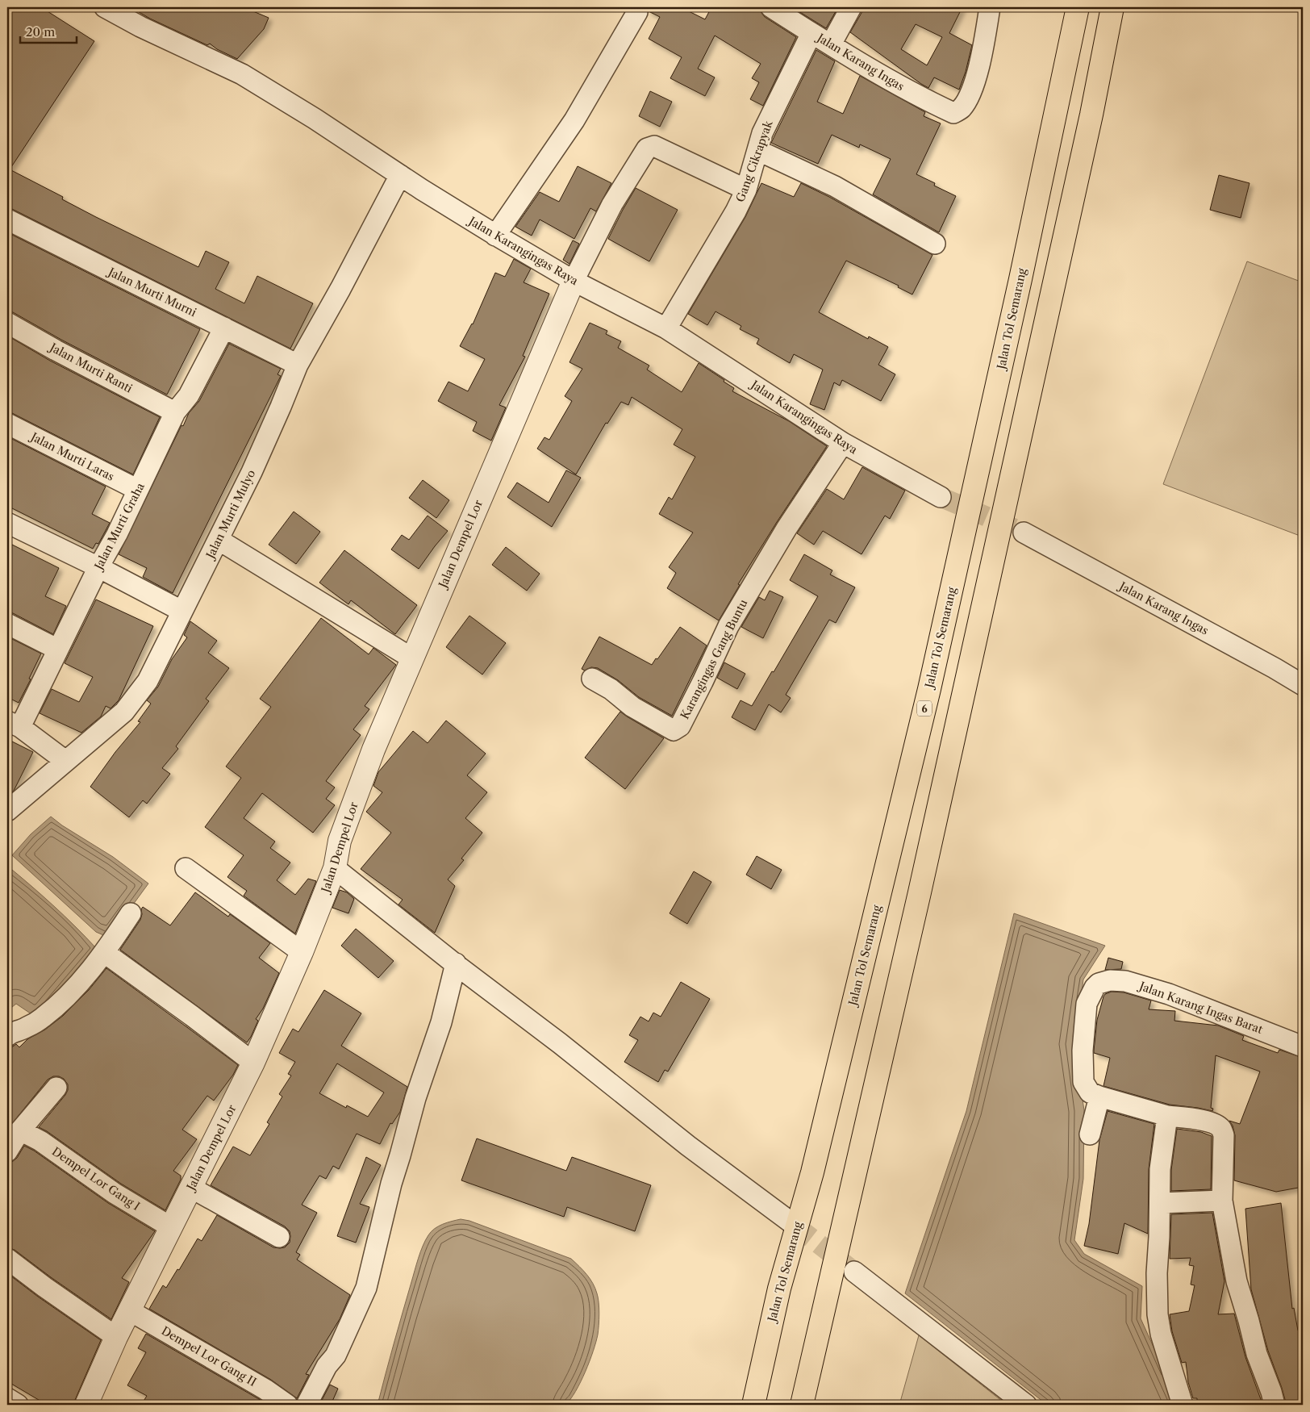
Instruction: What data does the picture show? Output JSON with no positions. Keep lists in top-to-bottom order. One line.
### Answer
{"streets":{"highway":["Jalan Tol Semarang","6"],"street":["Jalan Karang Ingas","Gang Cikrapyak","Jalan Karangingas Raya","Jalan Murti Murni","Jalan Murti Ranti","Jalan Murti Laras","Jalan Murti Mulyo","Jalan Murti Graha","Jalan Dempel Lor","Karangingas Gang Buntu","Jalan Karang Ingas Barat","Dempel Lor Gang I","Dempel Lor Gang II"]},"crossings":[["Jalan Karang Ingas","Gang Cikrapyak"],["Gang Cikrapyak","Jalan Karangingas Raya"],["Jalan Karangingas Raya","Jalan Murti Mulyo"],["Jalan Karangingas Raya","Jalan Dempel Lor"],["Jalan Karangingas Raya","Karangingas Gang Buntu"],["Jalan Murti Murni","Jalan Murti Mulyo"],["Jalan Murti Murni","Jalan Murti Graha"],["Jalan Murti Ranti","Jalan Murti Graha"],["Jalan Murti Laras","Jalan Murti Graha"],["Jalan Dempel Lor","Dempel Lor Gang I"],["Jalan Dempel Lor","Dempel Lor Gang II"]],"scale_bar":"20 m"}
